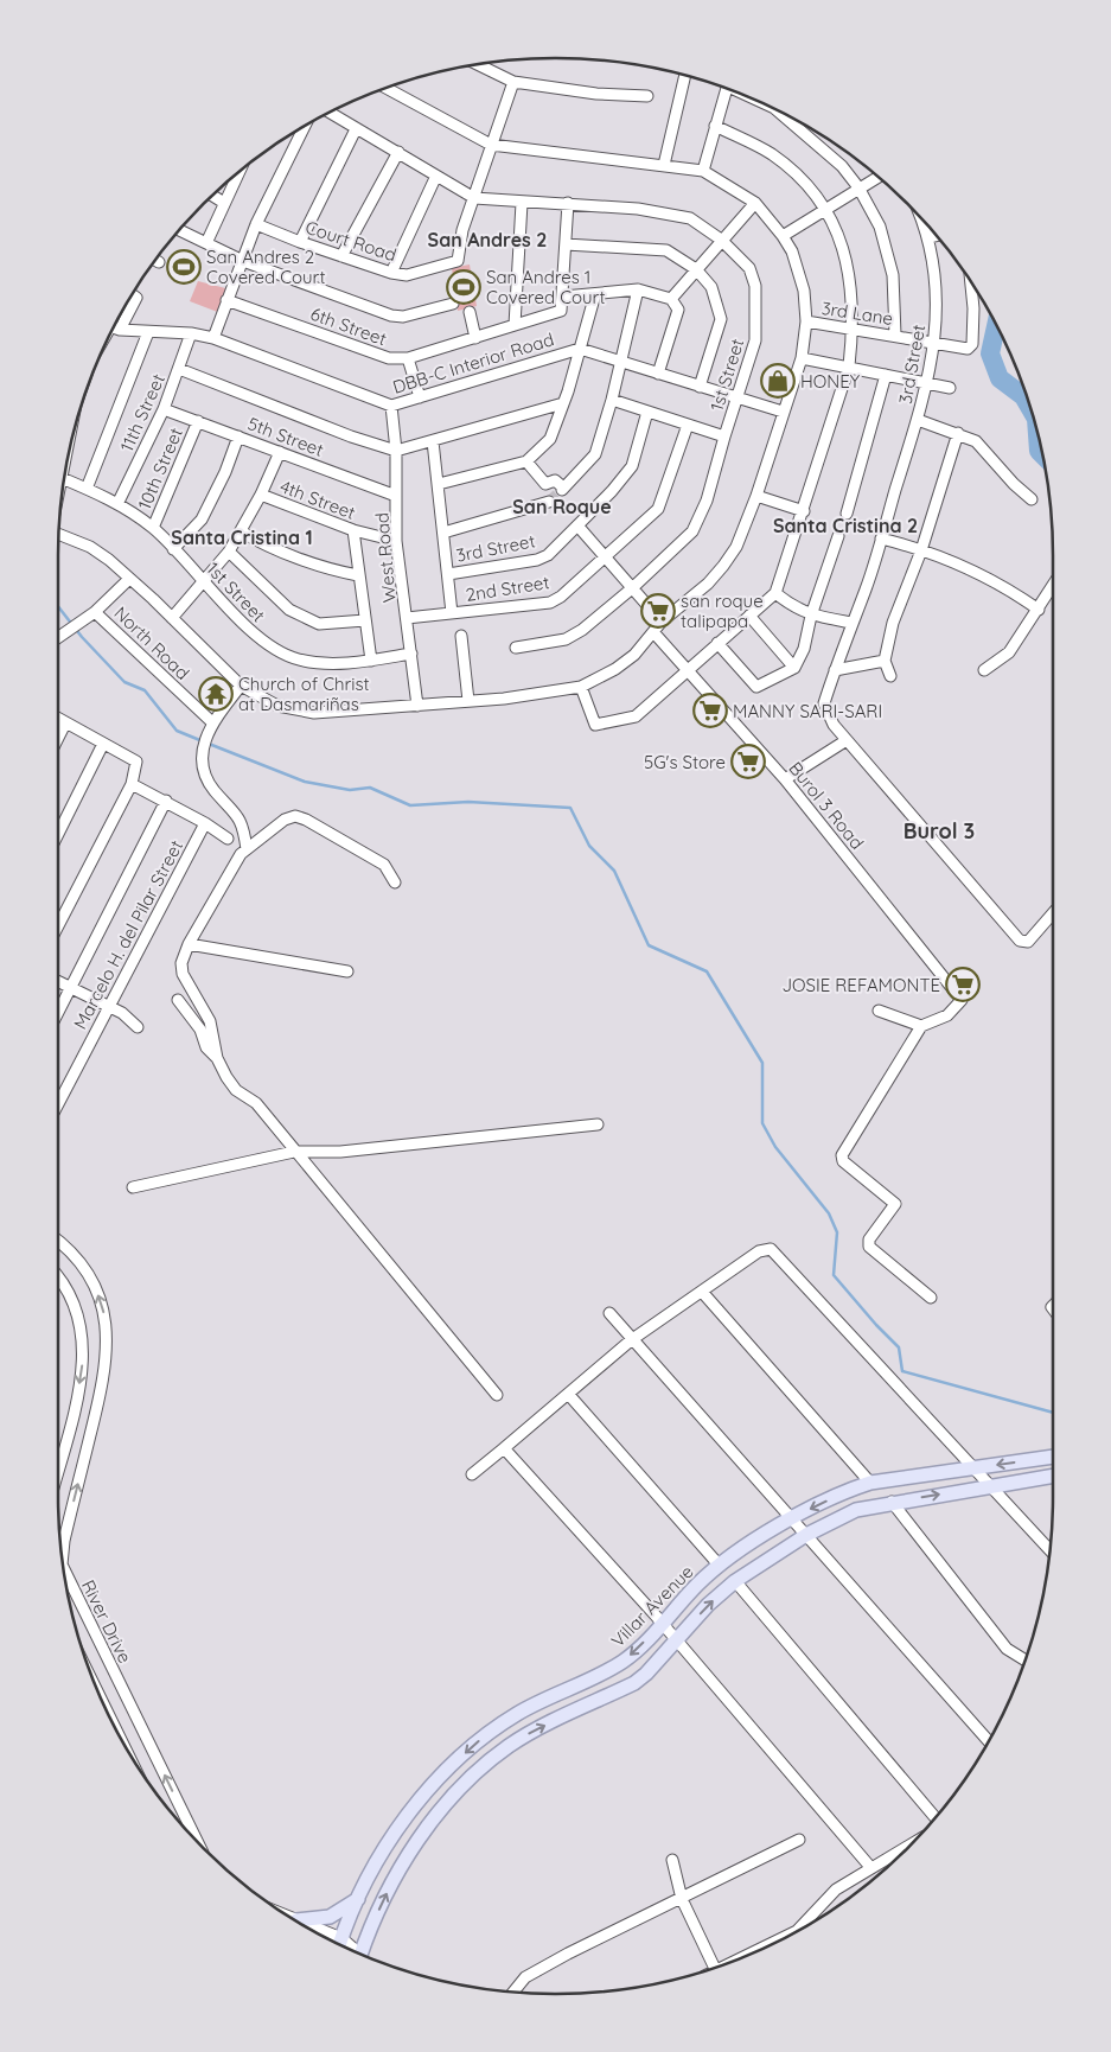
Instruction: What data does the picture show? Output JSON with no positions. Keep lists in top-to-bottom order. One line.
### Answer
{"streets":{"main road":["Villar Avenue"],"street":["Court Road","3rd Lane","6th Street","DBB-C Interior Road","3rd Street","1st Street","11th Street","5th Street","10th Street","4th Street","West Road","2nd Street","North Road","Burol 3 Road","Marcelo H. del Pilar Street","River Drive"]},"crossings":[["Court Road","1st Street"],["3rd Lane","3rd Street"],["DBB-C Interior Road","1st Street"],["DBB-C Interior Road","11th Street"],["DBB-C Interior Road","West Road"],["1st Street","11th Street"],["1st Street","10th Street"],["1st Street","West Road"],["11th Street","5th Street"],["5th Street","10th Street"],["5th Street","West Road"],["4th Street","West Road"],["West Road","2nd Street"]],"districts":["San Andres 2","San Roque","Santa Cristina 2","Santa Cristina 1","Burol 3"],"places":{"sports":["San Andres 2 Covered Court","San Andres 1 Covered Court"],"shop":["HONEY"],"supermarket":["san roque talipapa","MANNY SARI-SARI","5G's Store","JOSIE REFAMONTE"],"temple":["Church of Christ at Dasmariñas"]}}
